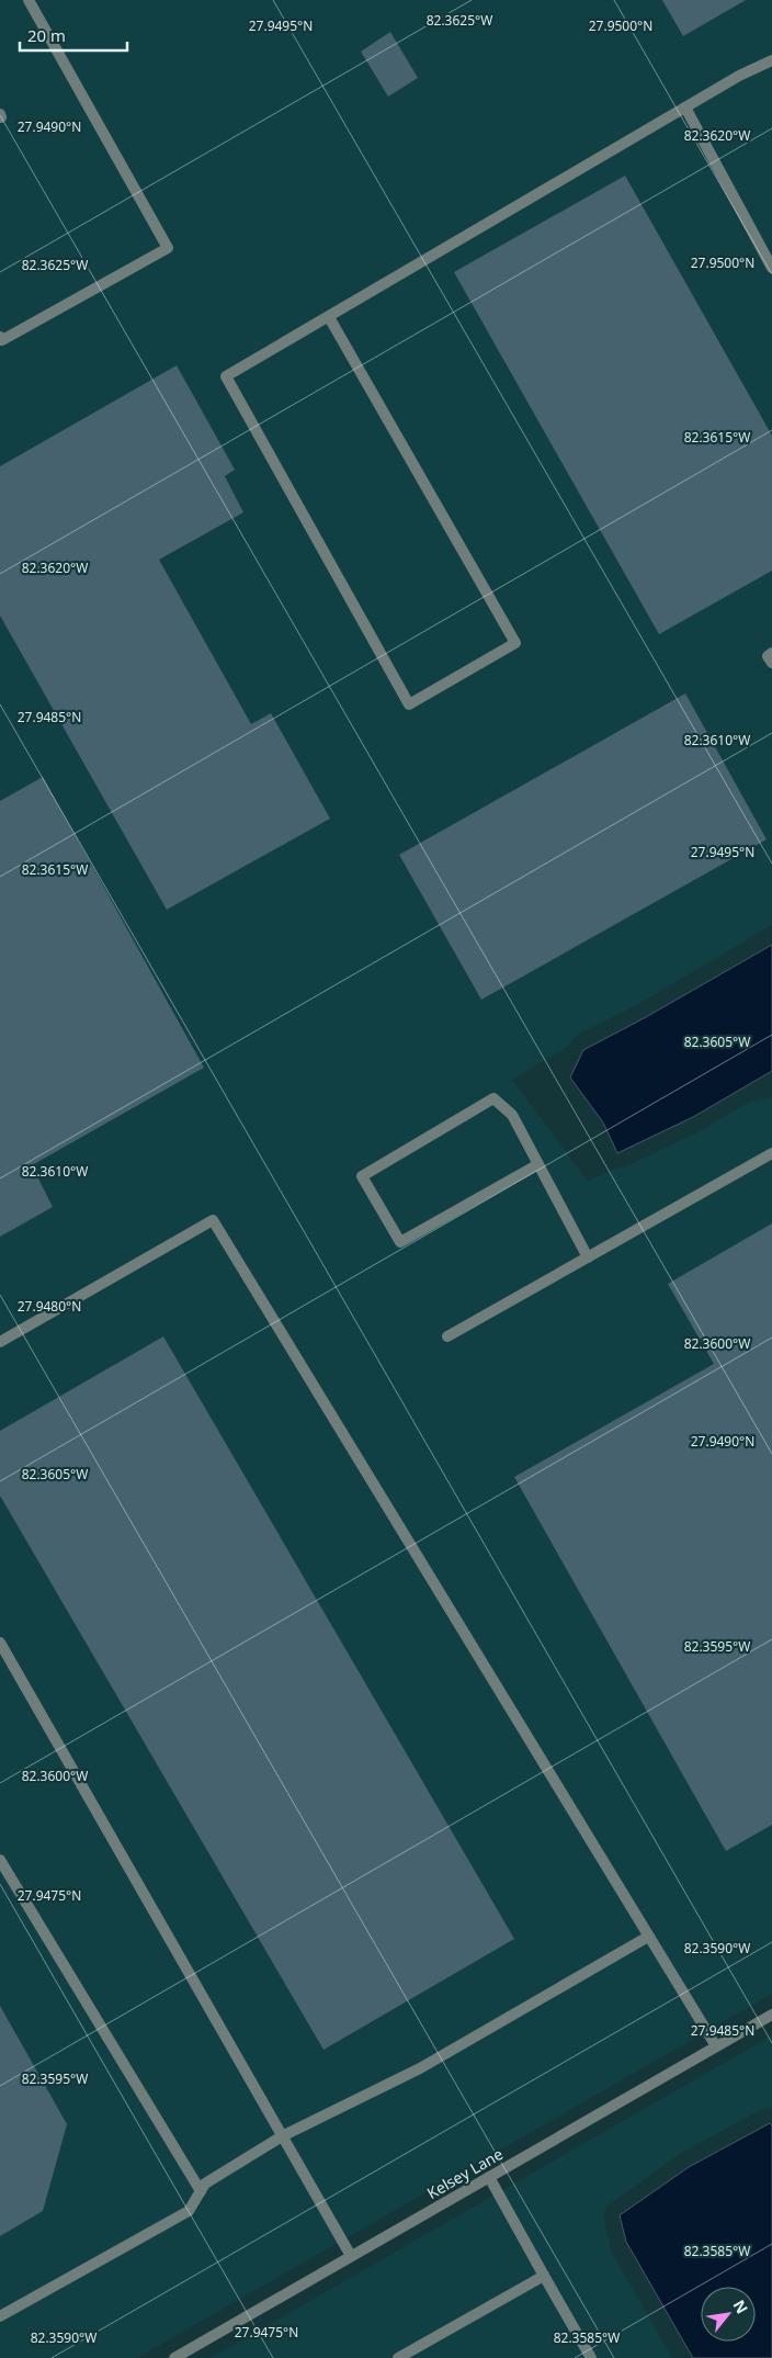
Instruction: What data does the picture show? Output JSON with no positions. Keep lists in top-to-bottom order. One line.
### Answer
{"streets":{"street":["Kelsey Lane"]},"scale_bar":"20 m","north":"top right","coordinates":["82.3625°W","27.9495°N","27.9500°N","27.9490°N","82.3620°W","82.3615°W","27.9485°N","82.3610°W","82.3605°W","27.9480°N","82.3600°W","82.3595°W","27.9475°N","82.3590°W","82.3585°W"]}
